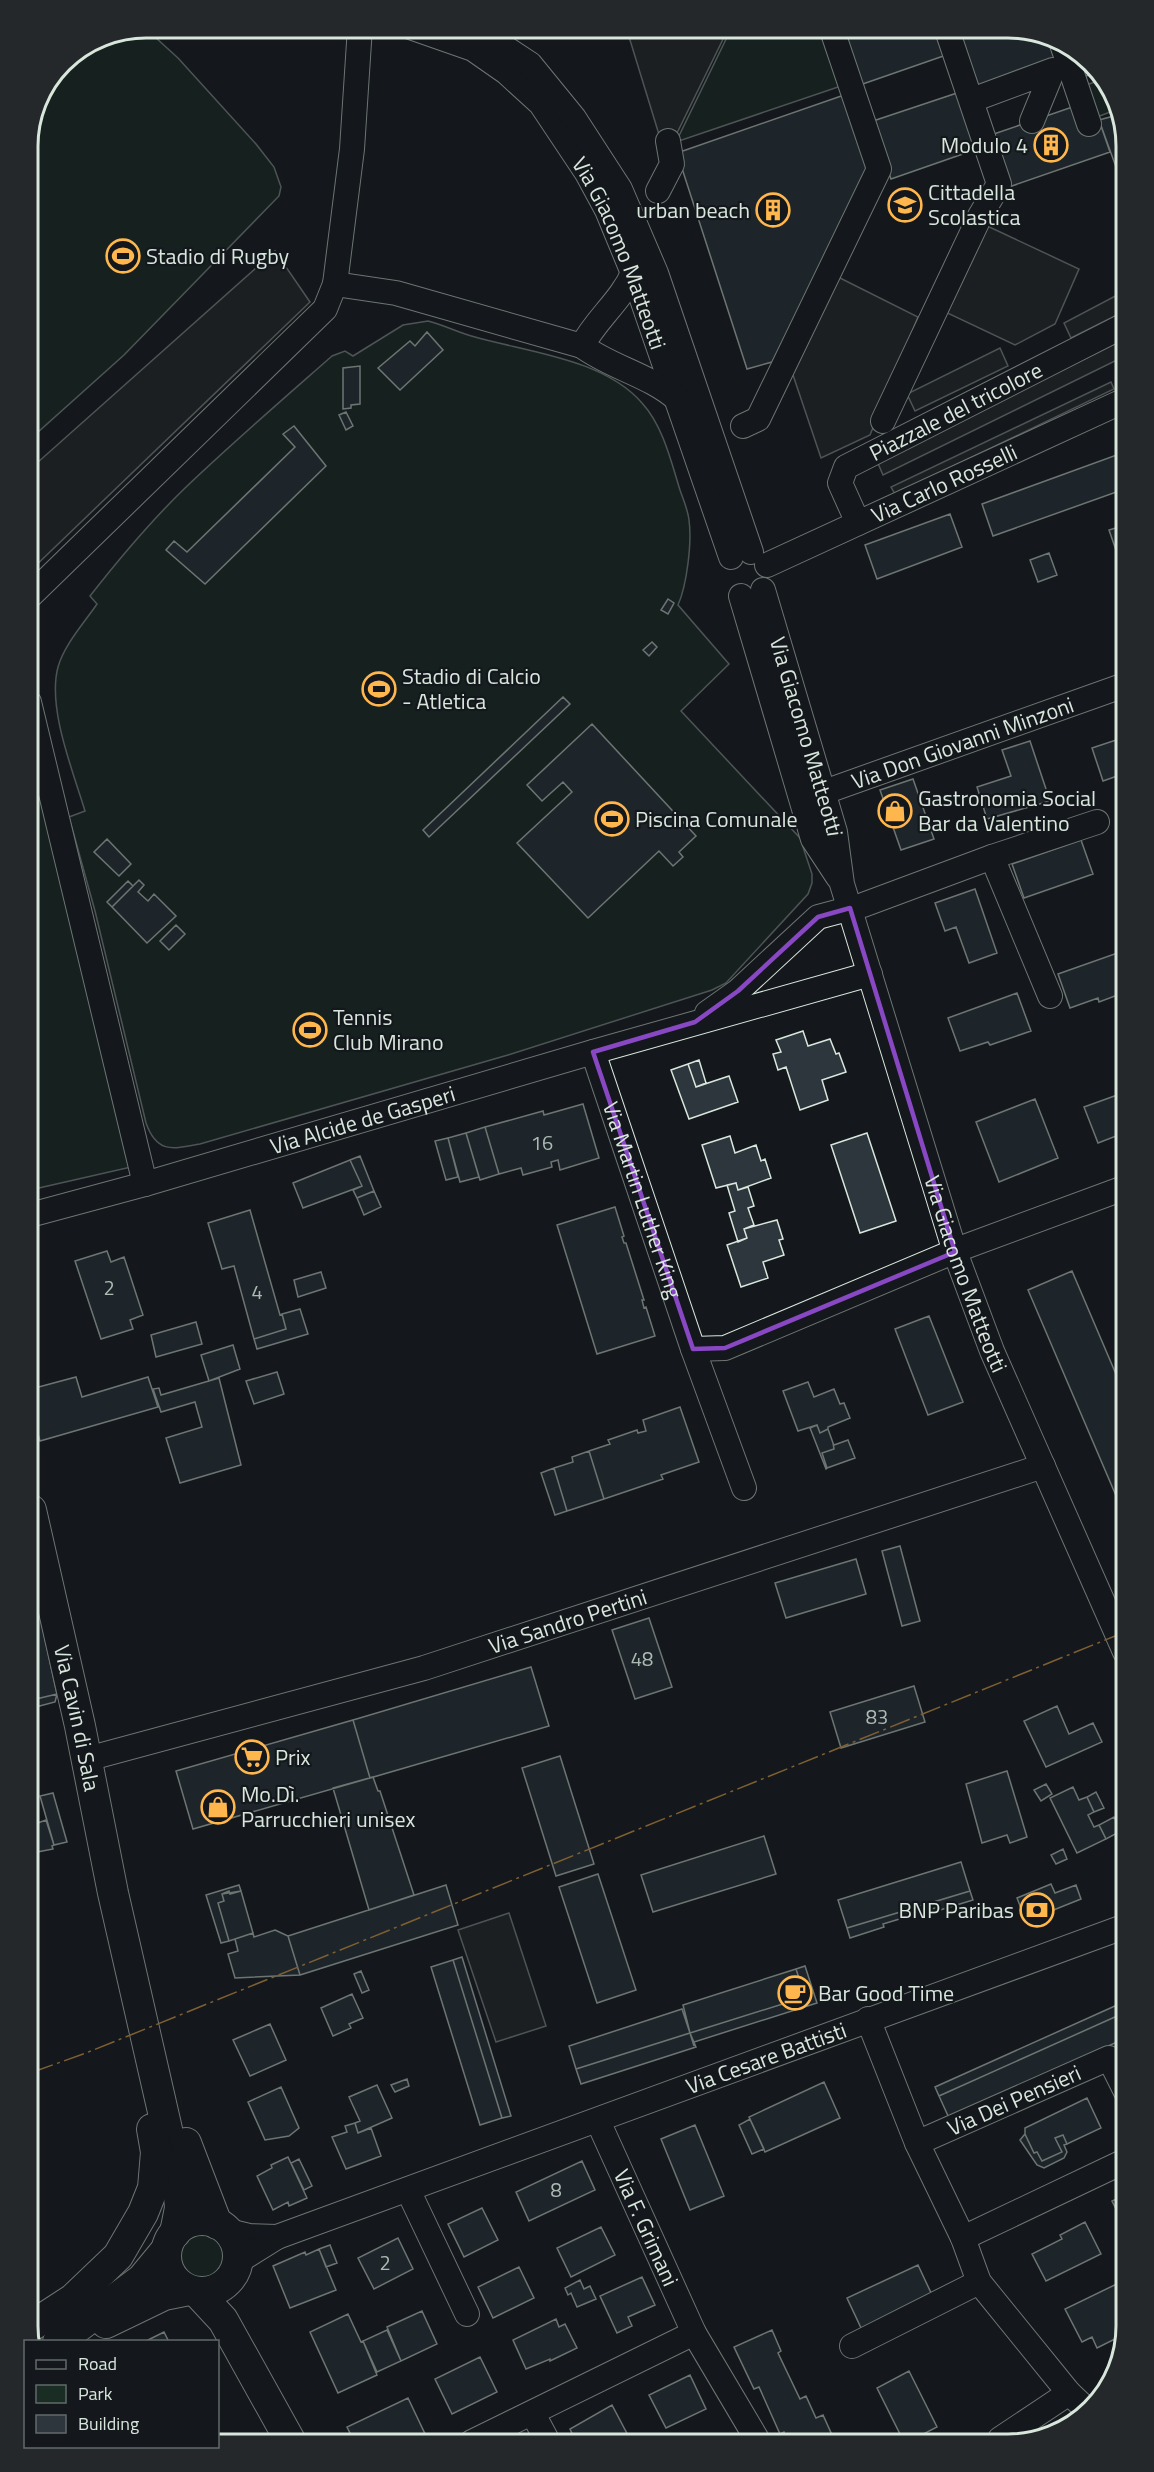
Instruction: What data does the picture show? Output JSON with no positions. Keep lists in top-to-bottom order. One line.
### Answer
{"streets":{"main road":["Via Cavin di Sala"],"street":["Via Giacomo Matteotti","Piazzale del tricolore","Via Carlo Rosselli","Via Don Giovanni Minzoni","Via Alcide de Gasperi","Via Martin Luther King","Via Sandro Pertini","Via Cesare Battisti","Via Dei Pensieri","Via F. Grimani"]},"crossings":[["Via Giacomo Matteotti","Via Carlo Rosselli"],["Via Giacomo Matteotti","Via Don Giovanni Minzoni"],["Via Giacomo Matteotti","Via Alcide de Gasperi"],["Via Giacomo Matteotti","Via Sandro Pertini"],["Piazzale del tricolore","Via Carlo Rosselli"],["Via Alcide de Gasperi","Via Martin Luther King"],["Via Sandro Pertini","Via Cavin di Sala"],["Via Cavin di Sala","Via Cesare Battisti"],["Via Cesare Battisti","Via F. Grimani"]],"places":{"building":["Modulo 4","urban beach"],"school or university":["Cittadella Scolastica"],"sports":["Stadio di Rugby","Stadio di Calcio - Atletica","Piscina Comunale","Tennis Club Mirano"],"shop":["Gastronomia Social Bar da Valentino","Mo.Dì. Parrucchieri unisex"],"supermarket":["Prix"],"bank":["BNP Paribas"],"cafe":["Bar Good Time"]},"house_numbers":["16","2","4","48","83","8","2"],"legend":["Road","Park","Building"]}
